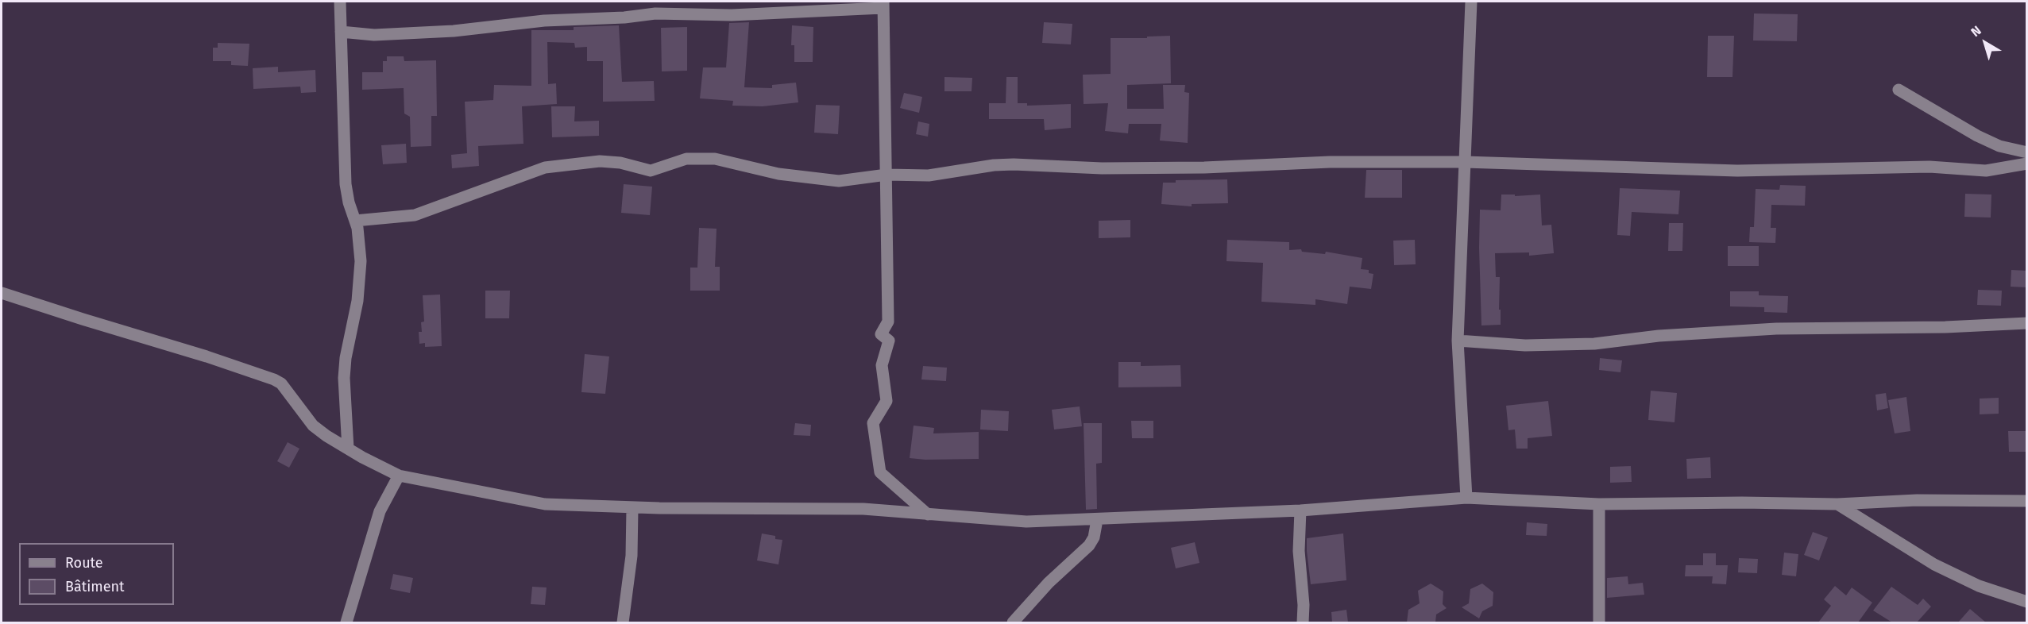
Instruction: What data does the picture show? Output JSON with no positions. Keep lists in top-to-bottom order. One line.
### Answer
{"legend":["Route","Bâtiment"],"north":"top left"}
